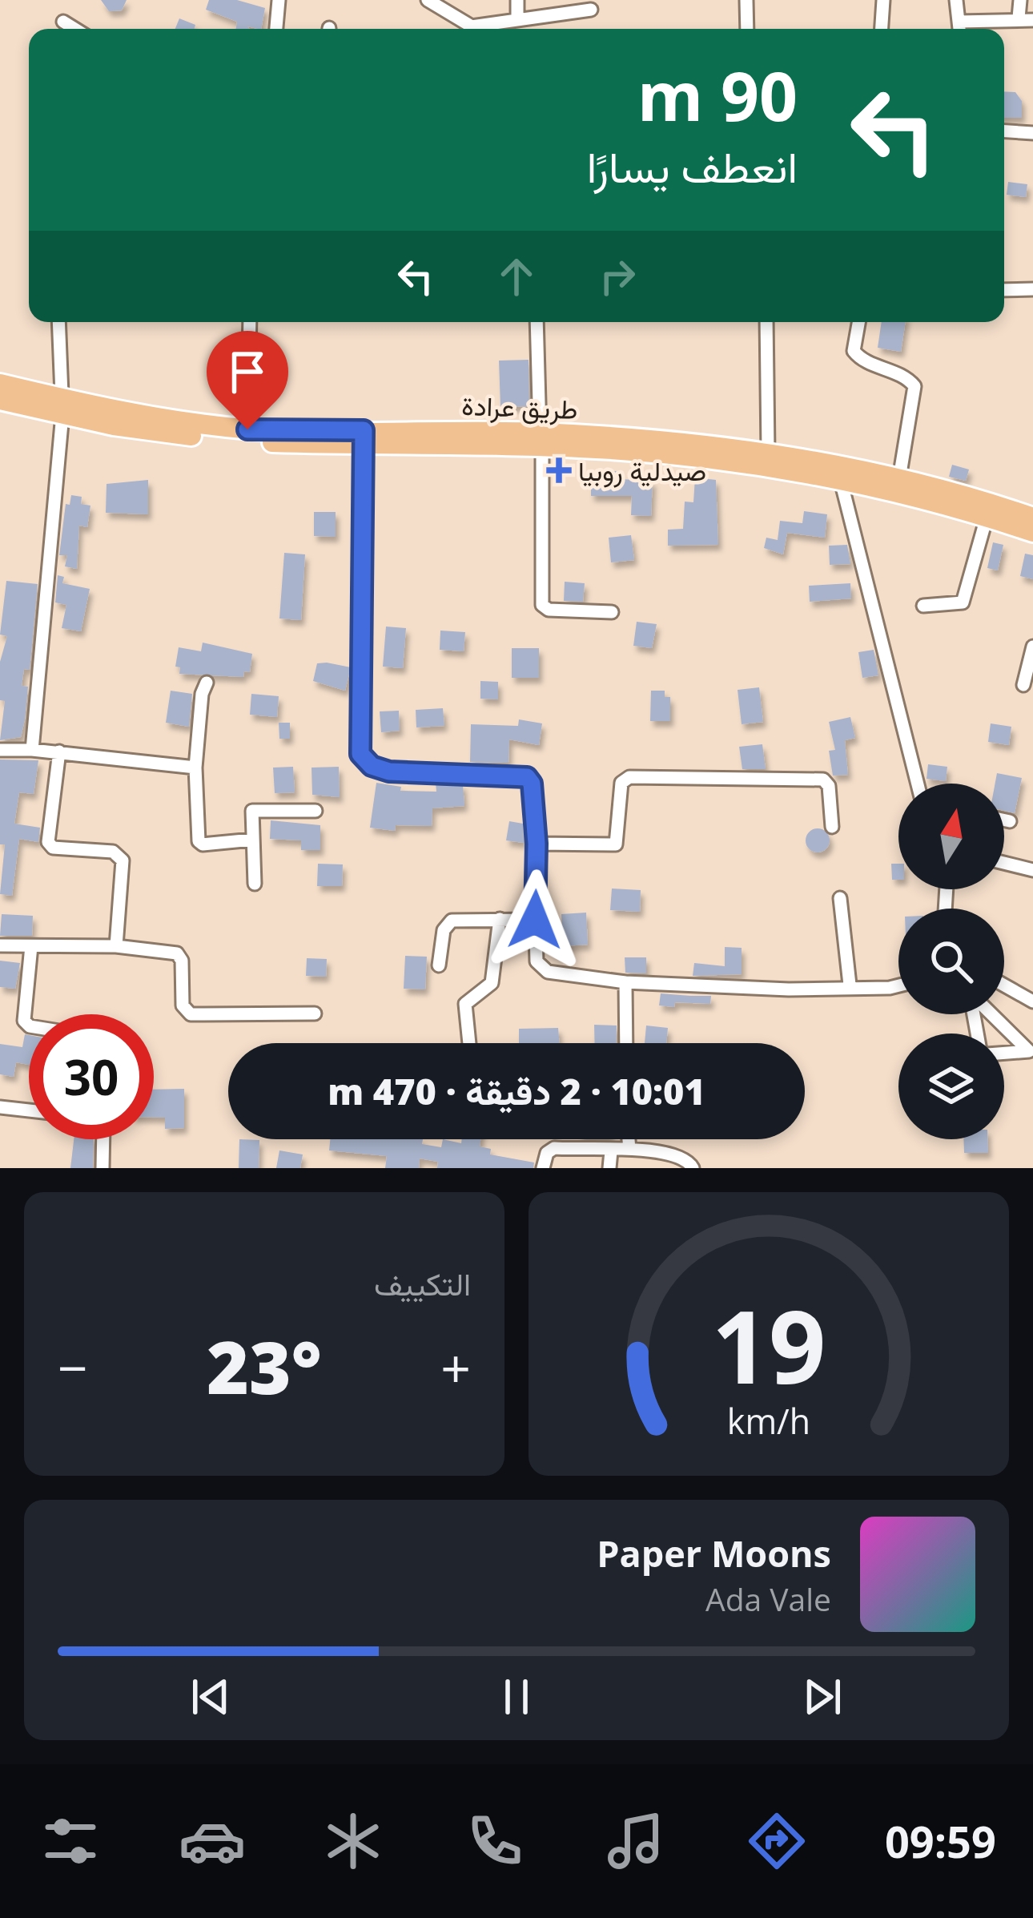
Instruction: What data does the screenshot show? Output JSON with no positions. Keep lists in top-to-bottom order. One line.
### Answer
{"streets":{"main road":["طريق عرادة"]},"places":{"health":["صيدلية روبيا"]},"north":"top","page":{"turn":["90 m","انعطف يسارًا"],"limit":"30","trip":"10:01 · 2 دقيقة · 470 m","tile":"التكييف","heat":["−","23°","+"],"song":["Paper Moons","Ada Vale"],"tabs":"09:59","gauge":["19","km/h"]}}
